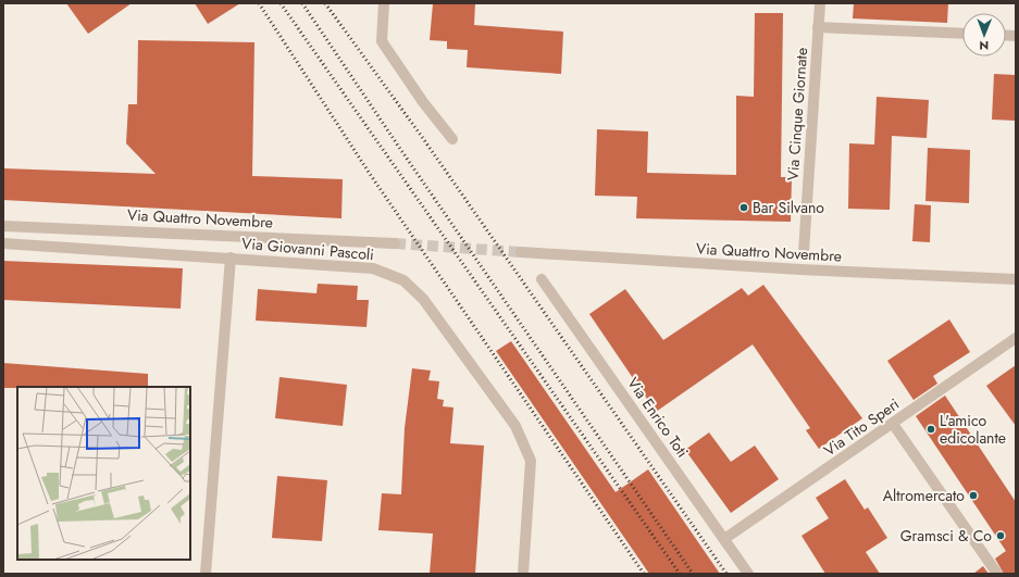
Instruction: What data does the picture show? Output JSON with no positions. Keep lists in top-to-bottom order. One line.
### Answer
{"streets":{"street":["Via Cinque Giornate","Via Quattro Novembre","Via Giovanni Pascoli","Via Enrico Toti","Via Tito Speri"]},"crossings":[["Via Enrico Toti","Via Tito Speri"]],"places":["Bar Silvano","L'amico edicolante","Altromercato","Gramsci & Co"],"north":"bottom"}
